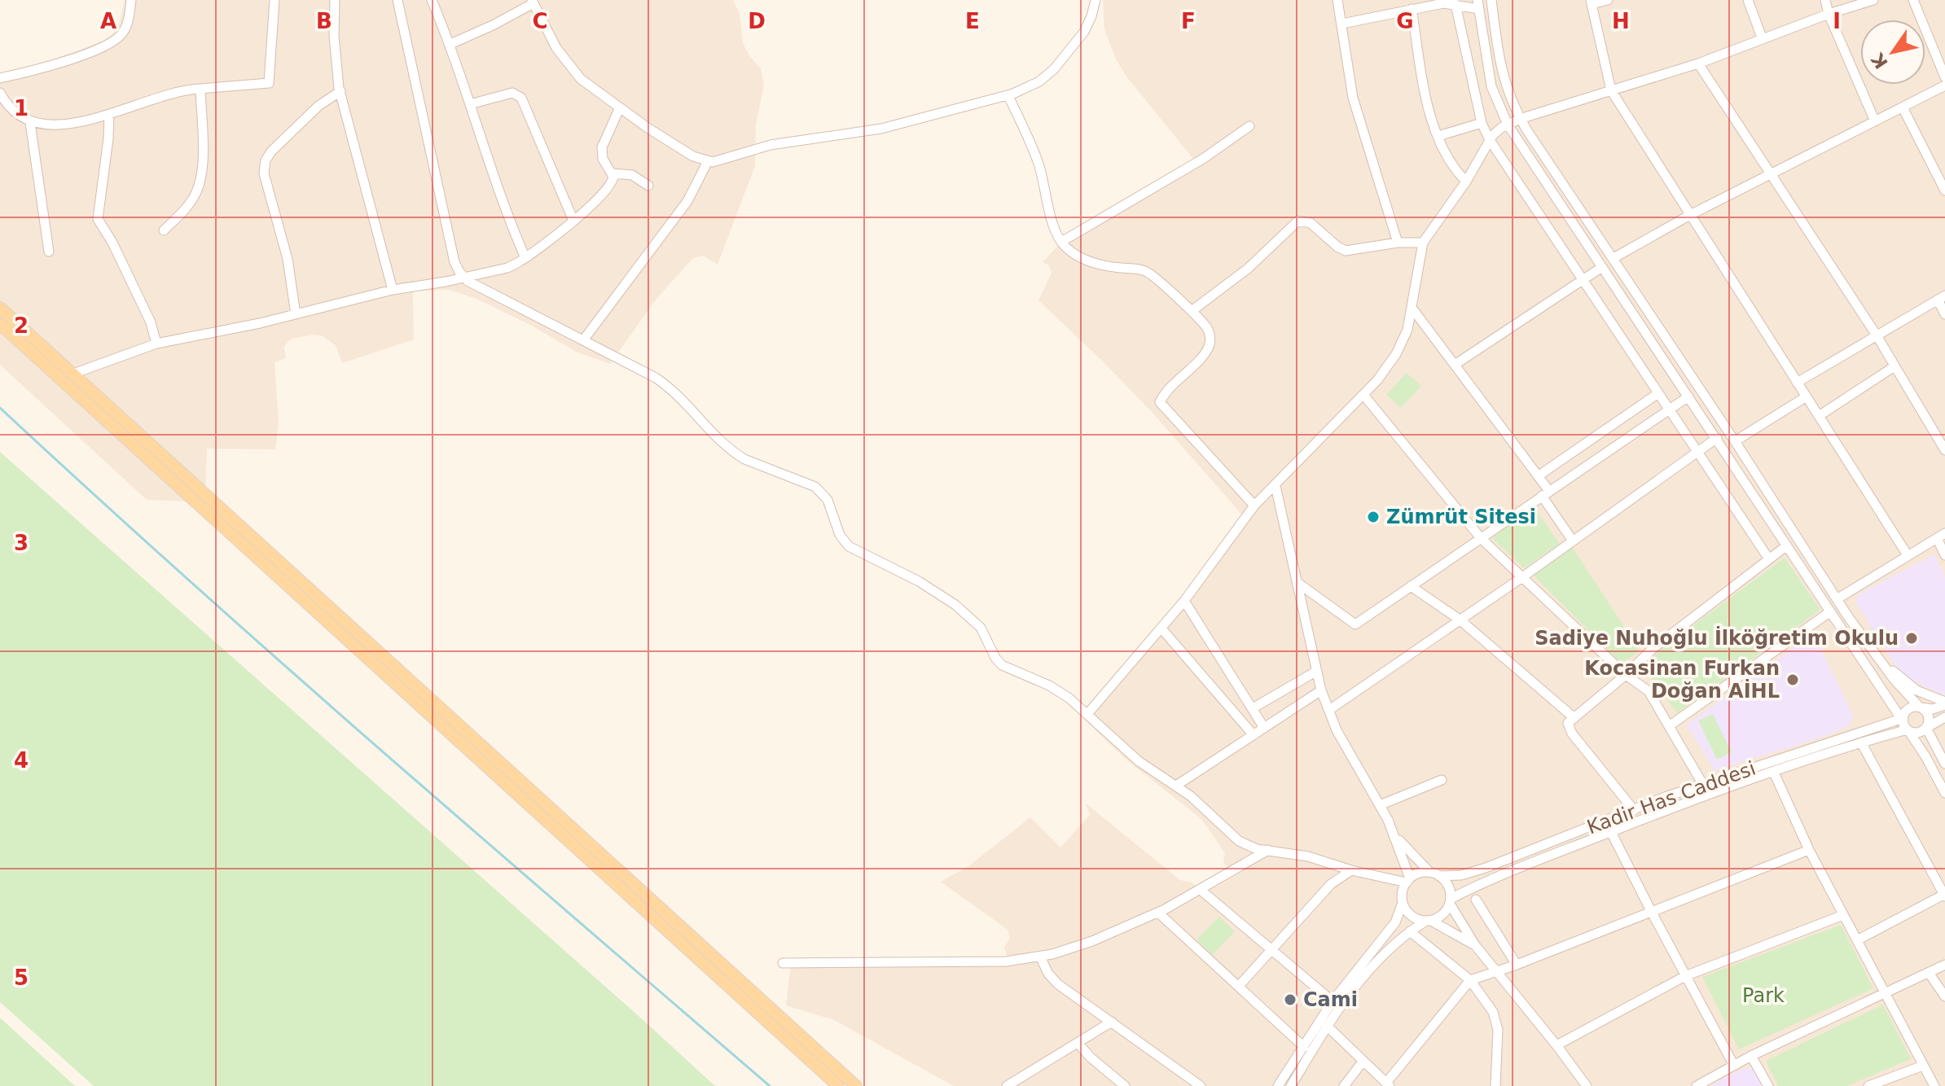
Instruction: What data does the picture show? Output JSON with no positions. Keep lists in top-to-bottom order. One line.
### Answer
{"streets":{"street":["Kadir Has Caddesi"]},"parks":["Park"],"places":["Zümrüt Sitesi","Sadiye Nuhoğlu İlköğretim Okulu","Kocasinan Furkan Doğan AİHL","Cami"],"north":"bottom left","grid":{"columns":["A","B","C","D","E","F","G","H","I"],"rows":["1","2","3","4","5"]}}
